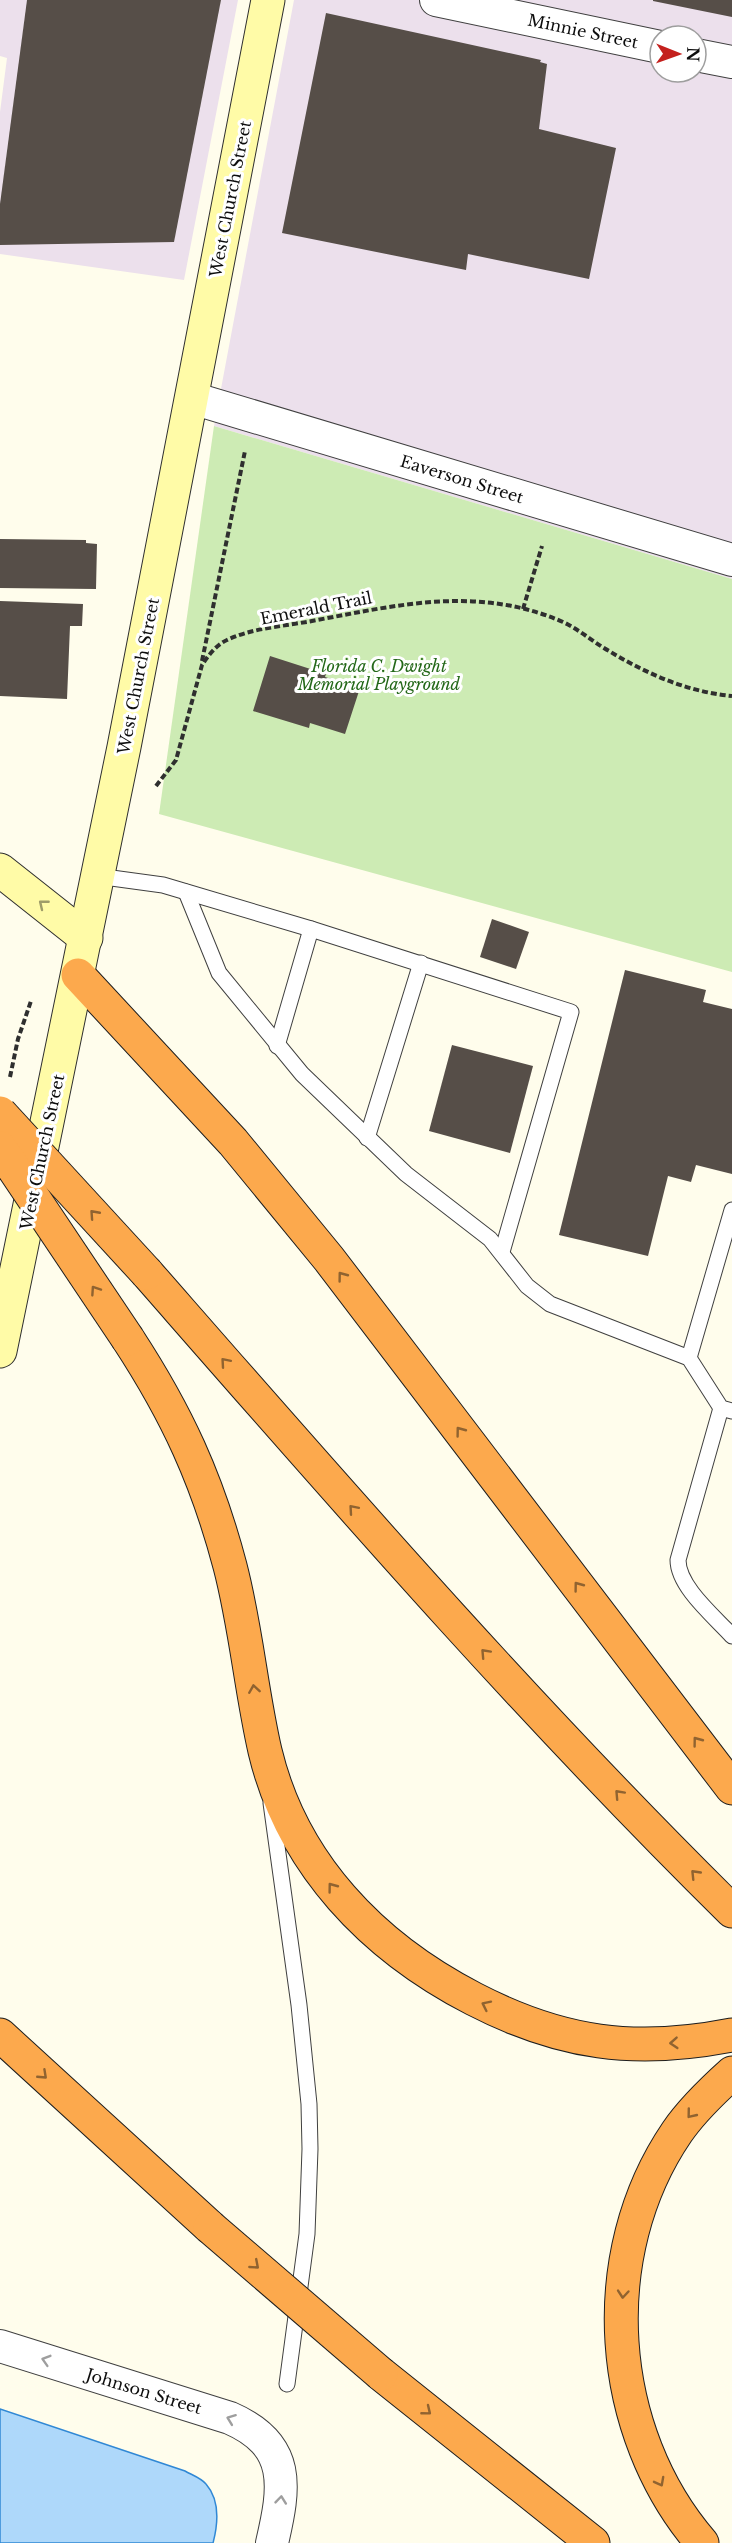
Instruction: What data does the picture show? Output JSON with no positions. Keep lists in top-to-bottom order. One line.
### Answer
{"streets":{"street":["Minnie Street","West Church Street","Eaverson Street","Johnson Street"],"path":["Emerald Trail"]},"crossings":[["West Church Street","Eaverson Street"]],"one_way":["Johnson Street"],"parks":["Florida C. Dwight Memorial Playground"],"north":"right"}
